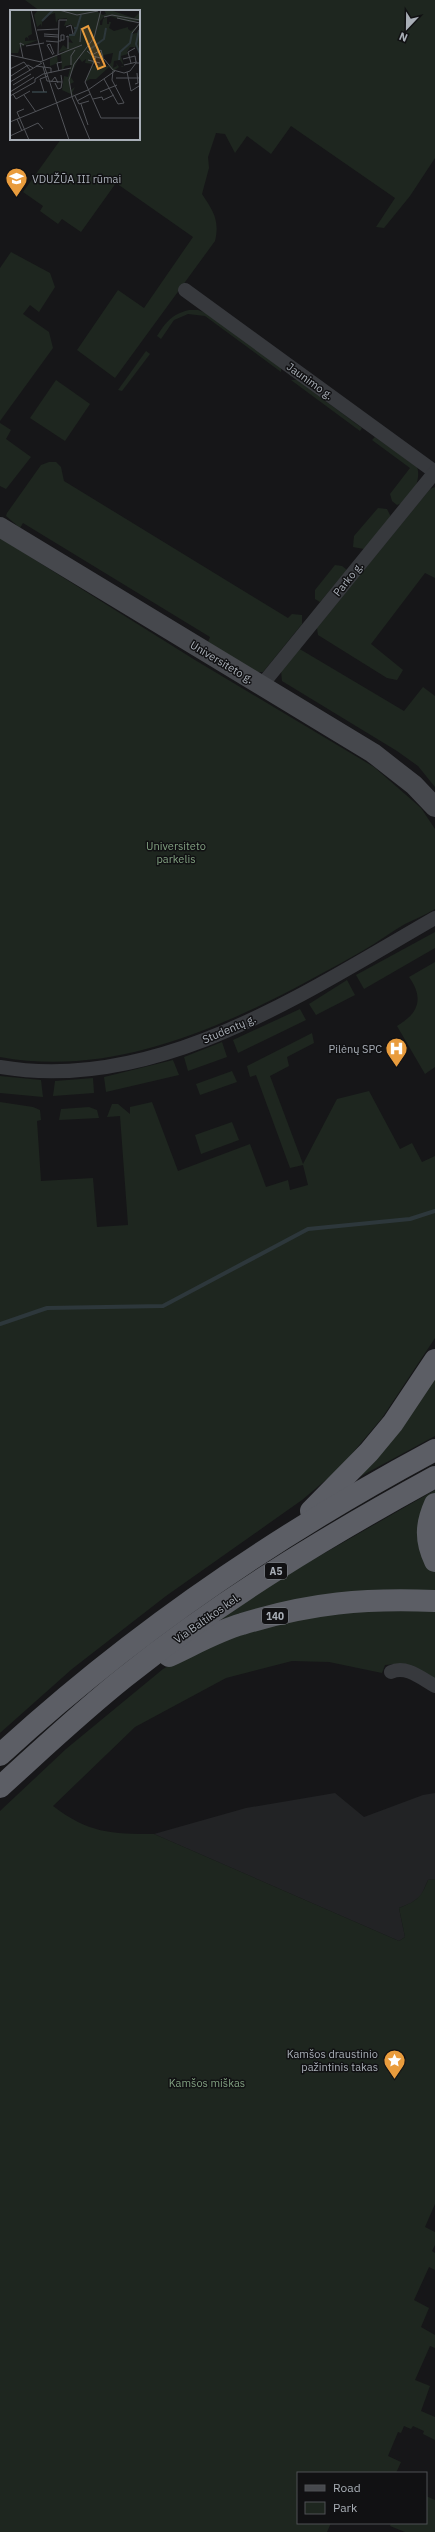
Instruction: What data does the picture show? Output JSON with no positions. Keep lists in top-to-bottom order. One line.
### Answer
{"streets":{"highway":["A5","140","Via Baltikos kel."],"main road":["Universiteto g."],"street":["Jaunimo g.","Parko g.","Studentų g."]},"crossings":[["Jaunimo g.","Parko g."],["Parko g.","Universiteto g."],["140","Via Baltikos kel."]],"parks":["Universiteto parkelis","Kamšos miškas"],"places":{"school or university":["VDUŽŪA III rūmai"],"hospital":["Pilėnų SPC"],"place":["Kamšos draustinio pažintinis takas"]},"legend":["Road","Park"],"north":"bottom"}
